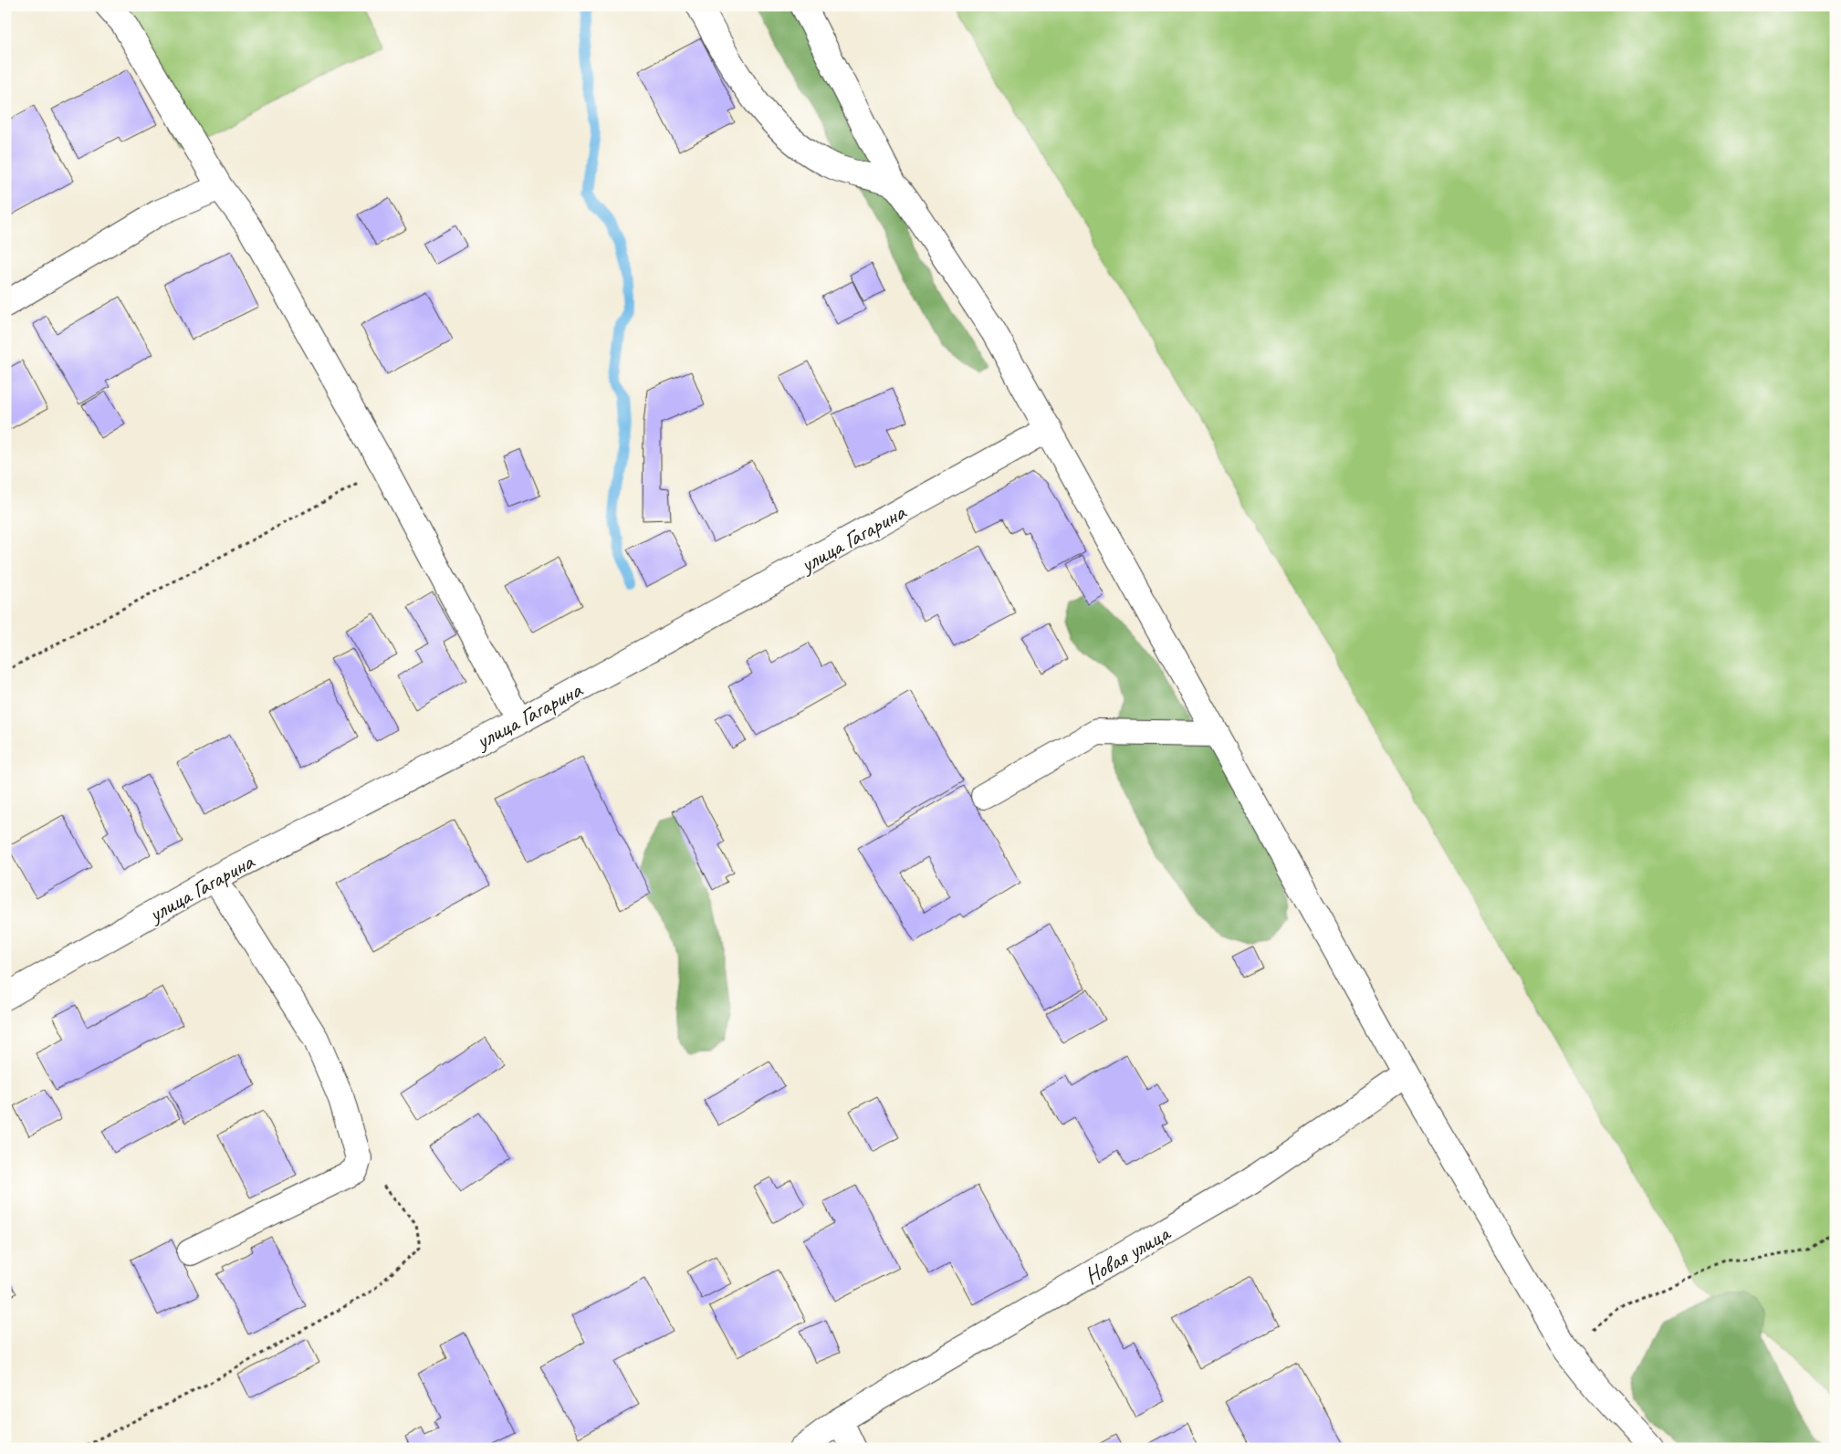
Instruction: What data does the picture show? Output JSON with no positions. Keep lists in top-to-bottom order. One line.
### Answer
{"streets":{"street":["улица Гагарина","Новая улица"]}}
